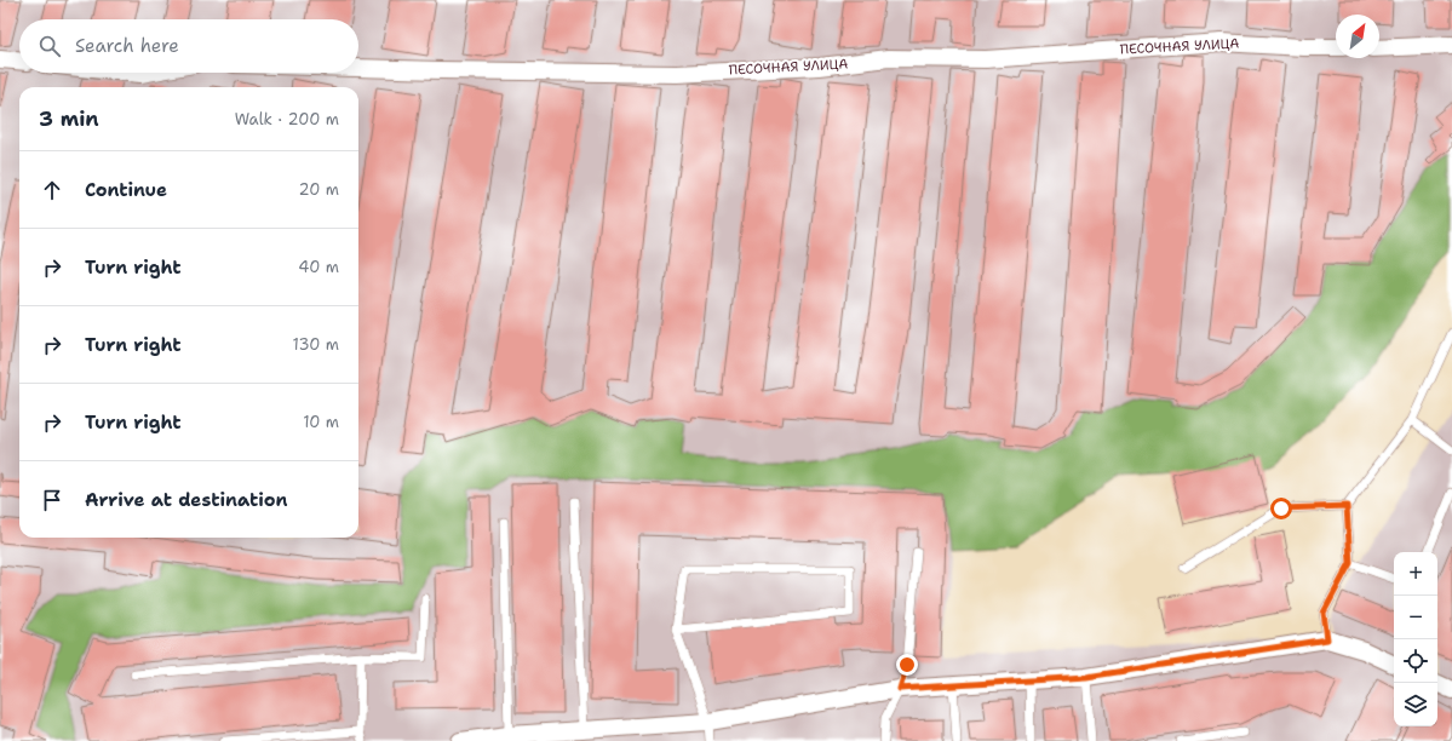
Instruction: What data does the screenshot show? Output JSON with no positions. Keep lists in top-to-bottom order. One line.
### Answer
{"streets":{"street":["ПЕСОЧНАЯ УЛИЦА"]},"north":"top right","page":{"search":"Search here","heading":["3 min","Walk · 200 m"],"list":[["Continue","20 m"],["Turn right","40 m"],["Turn right","130 m"],["Turn right","10 m"],"Arrive at destination"],"map_buttons":["+","−"]}}
